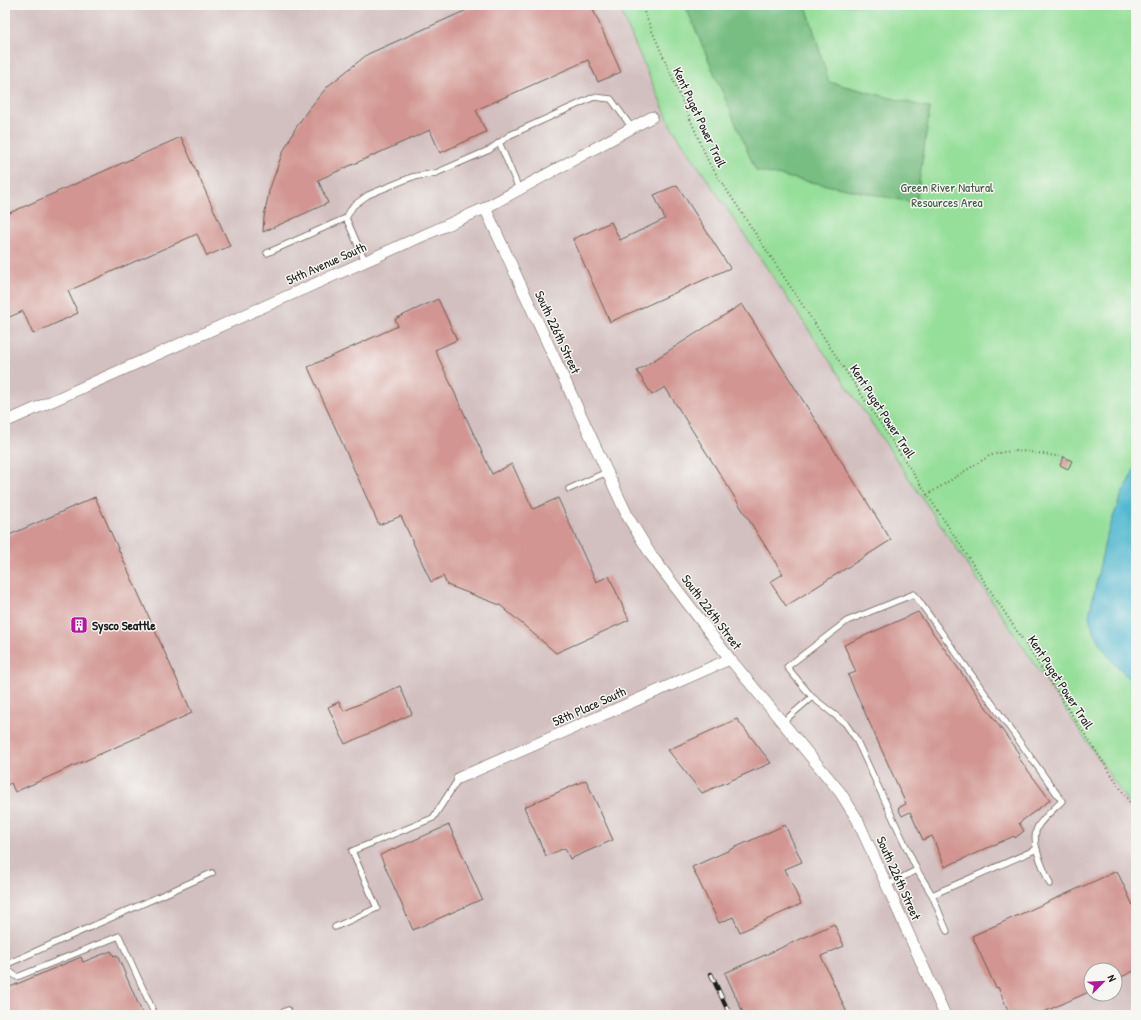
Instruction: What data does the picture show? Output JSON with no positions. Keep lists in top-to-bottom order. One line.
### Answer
{"streets":{"street":["54th Avenue South","South 226th Street","58th Place South"],"path":["Kent Puget Power Trail"]},"crossings":[["54th Avenue South","South 226th Street"],["South 226th Street","58th Place South"]],"parks":["Green River Natural Resources Area"],"places":{"building":["Sysco Seattle"]},"north":"top right"}
